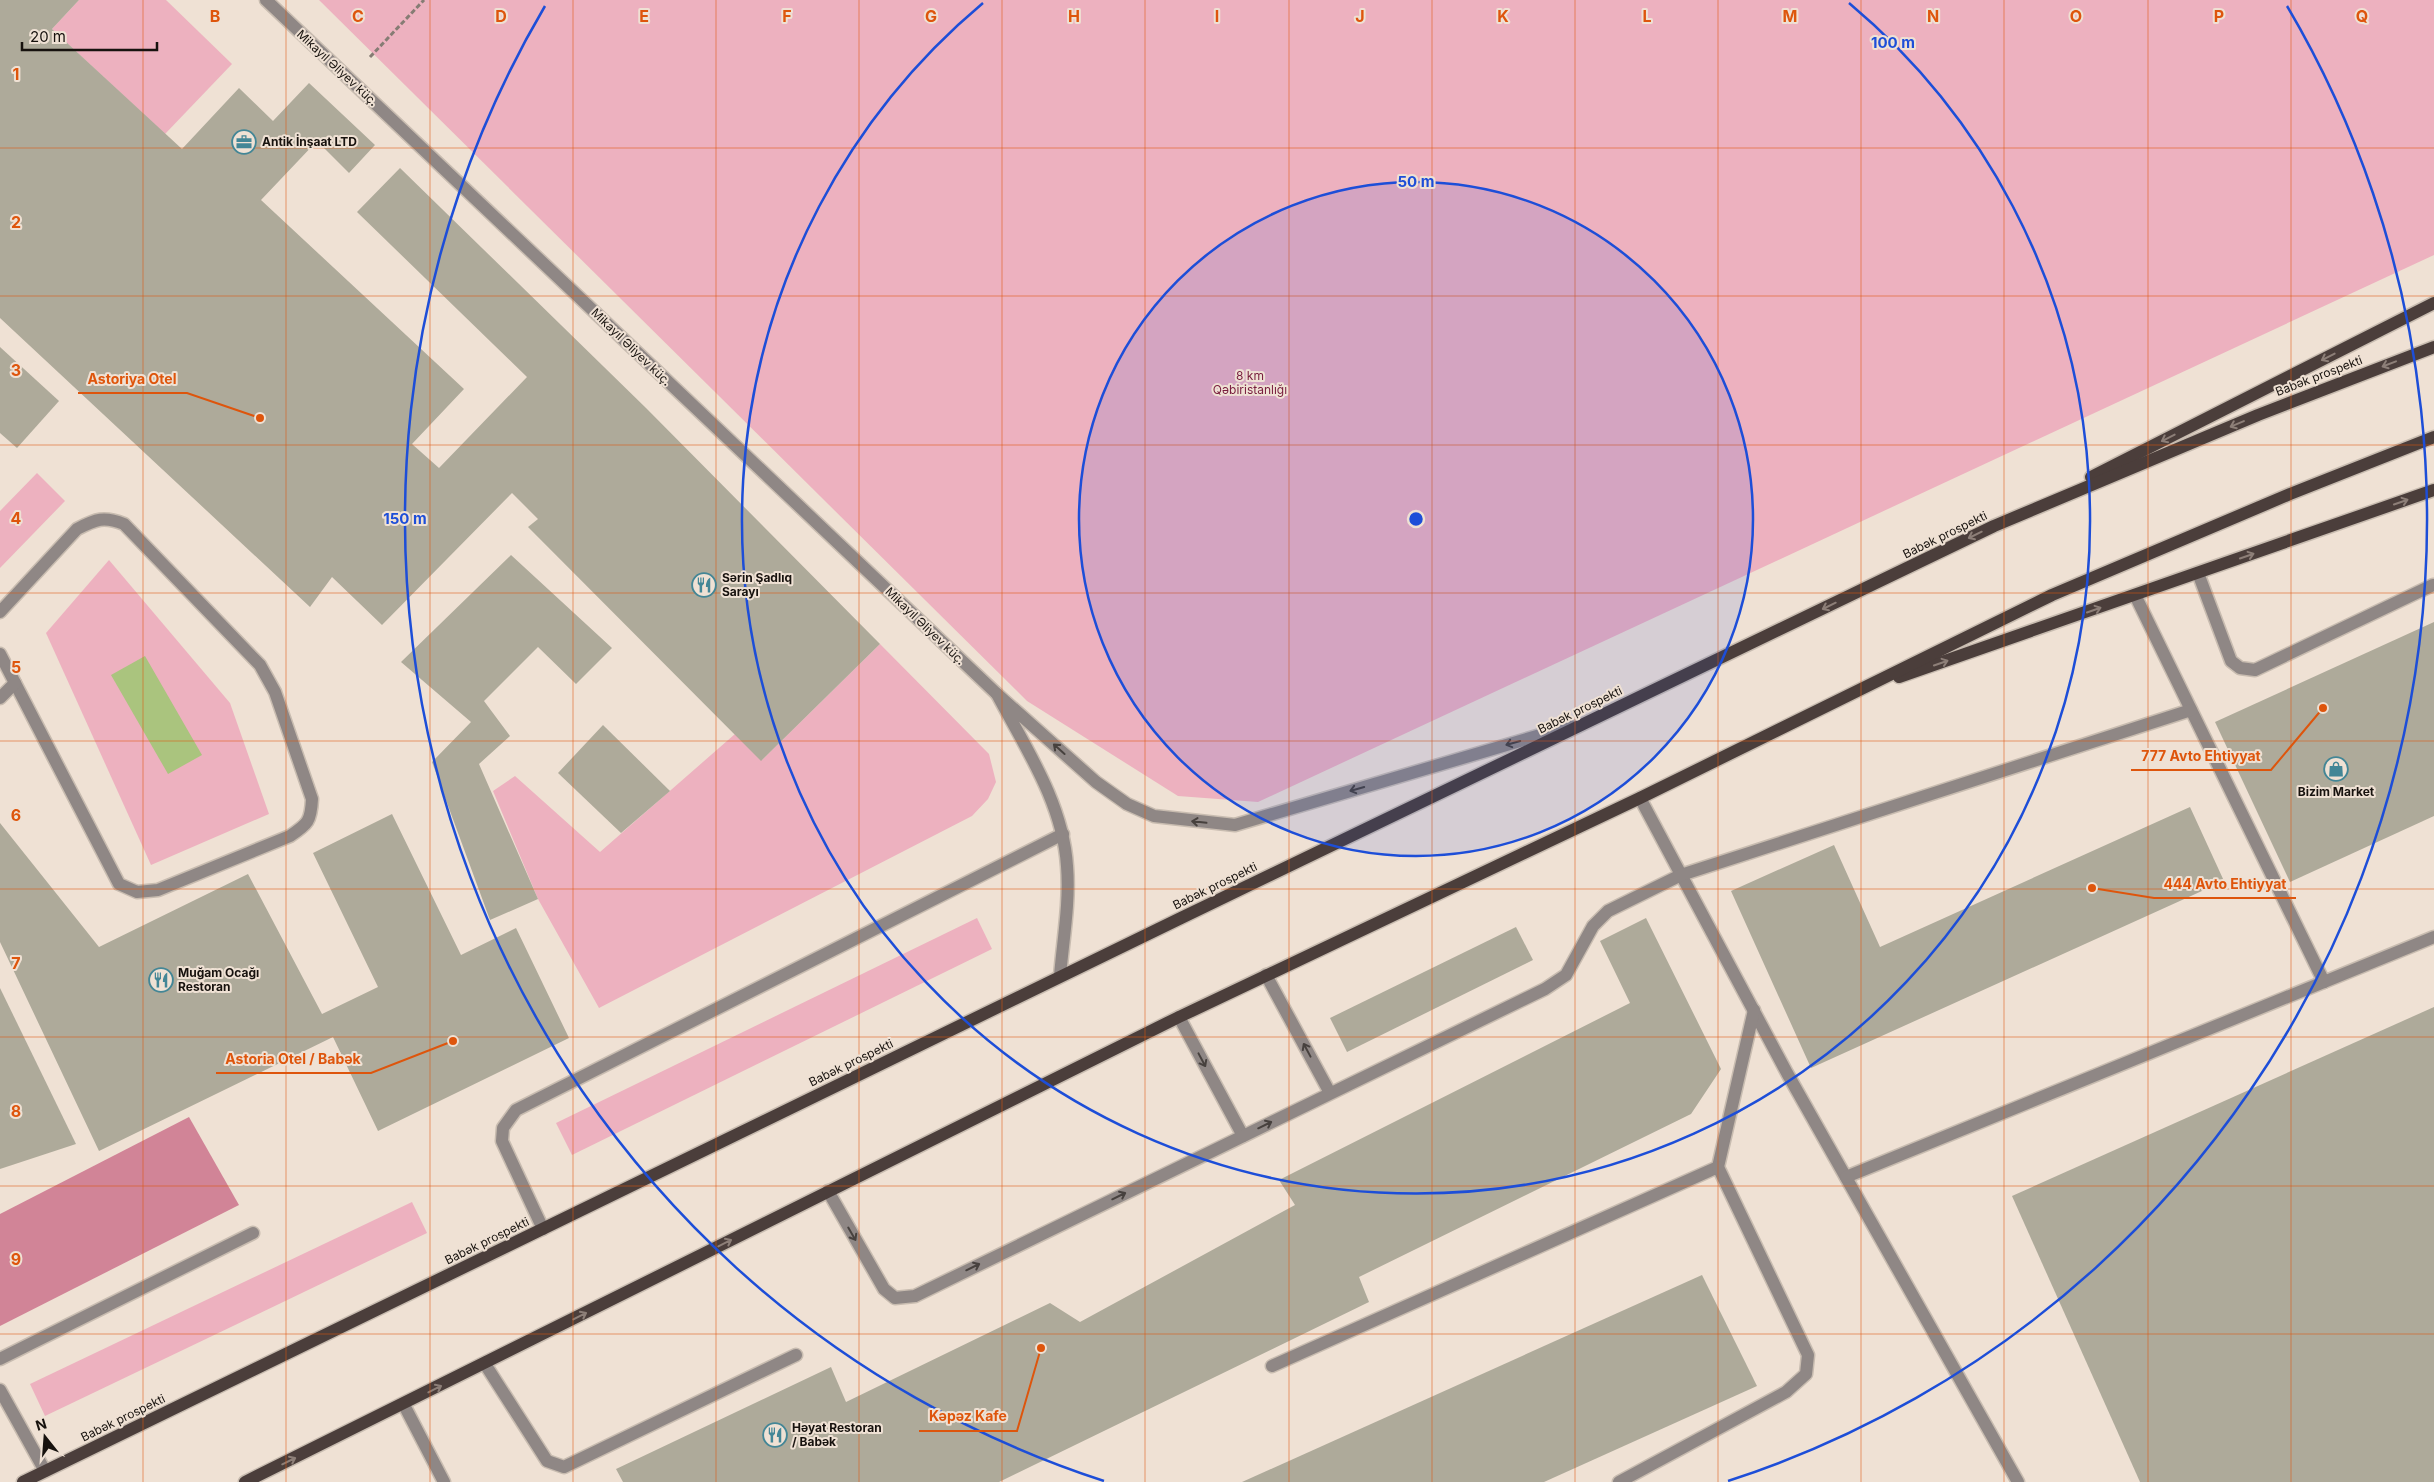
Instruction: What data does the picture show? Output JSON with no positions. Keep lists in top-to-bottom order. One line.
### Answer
{"streets":{"main road":["Babək prospekti"],"street":["Mikayıl Əliyev küç."]},"crossings":[["Mikayıl Əliyev küç.","Babək prospekti"]],"one_way":["Mikayıl Əliyev küç."],"parks":["8 km Qəbiristanlığı"],"places":{"office":["Antik İnşaat LTD"],"other":["Astoriya Otel","777 Avto Ehtiyyat","444 Avto Ehtiyyat","Astoria Otel / Babək","Kəpəz Kafe"],"restaurant":["Sərin Şadlıq Sarayı","Muğam Ocağı Restoran","Həyat Restoran / Babək"],"shop":["Bizim Market"]},"scale_bar":"20 m","north":"top","grid":{"columns":["B","C","D","E","F","G","H","I","J","K","L","M","N","O","P","Q"],"rows":["1","2","3","4","5","6","7","8","9"]},"rings":["100 m","50 m","150 m"]}
